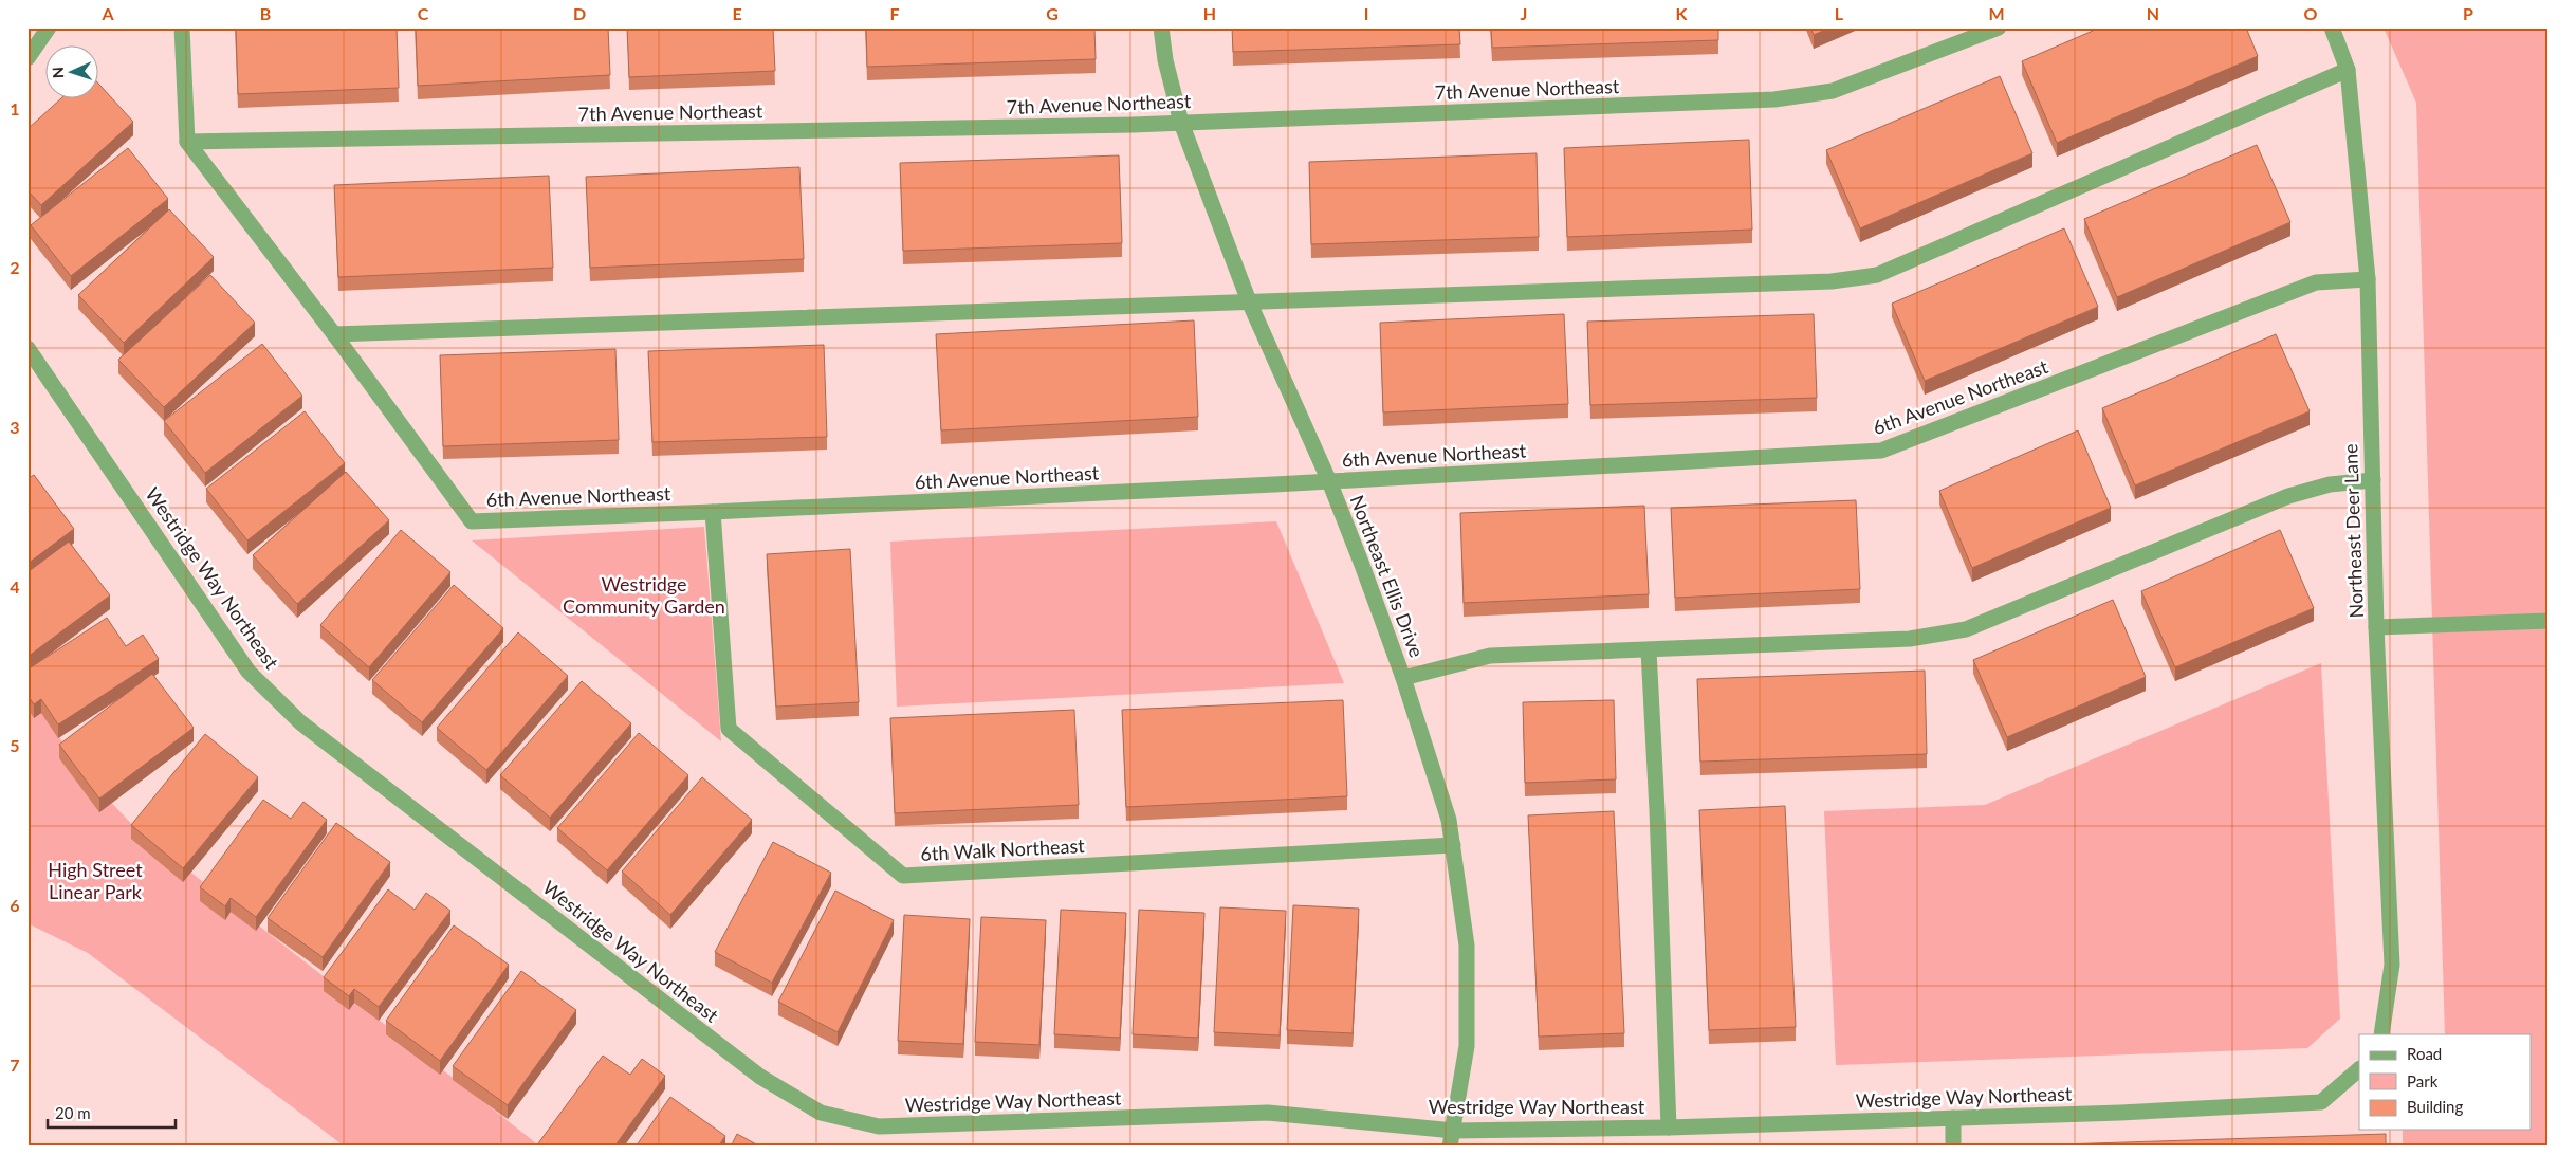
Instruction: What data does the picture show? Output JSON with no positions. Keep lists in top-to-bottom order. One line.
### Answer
{"streets":{"street":["7th Avenue Northeast","6th Avenue Northeast","Northeast Deer Lane","Northeast Ellis Drive","Westridge Way Northeast","6th Walk Northeast"]},"crossings":[["7th Avenue Northeast","Northeast Ellis Drive"],["6th Avenue Northeast","Northeast Deer Lane"],["6th Avenue Northeast","Northeast Ellis Drive"],["6th Avenue Northeast","6th Walk Northeast"],["Northeast Ellis Drive","Westridge Way Northeast"],["Northeast Ellis Drive","6th Walk Northeast"]],"parks":["Westridge Community Garden","High Street Linear Park"],"legend":["Road","Park","Building"],"scale_bar":"20 m","north":"left","grid":{"columns":["A","B","C","D","E","F","G","H","I","J","K","L","M","N","O","P"],"rows":["1","2","3","4","5","6","7"]}}
